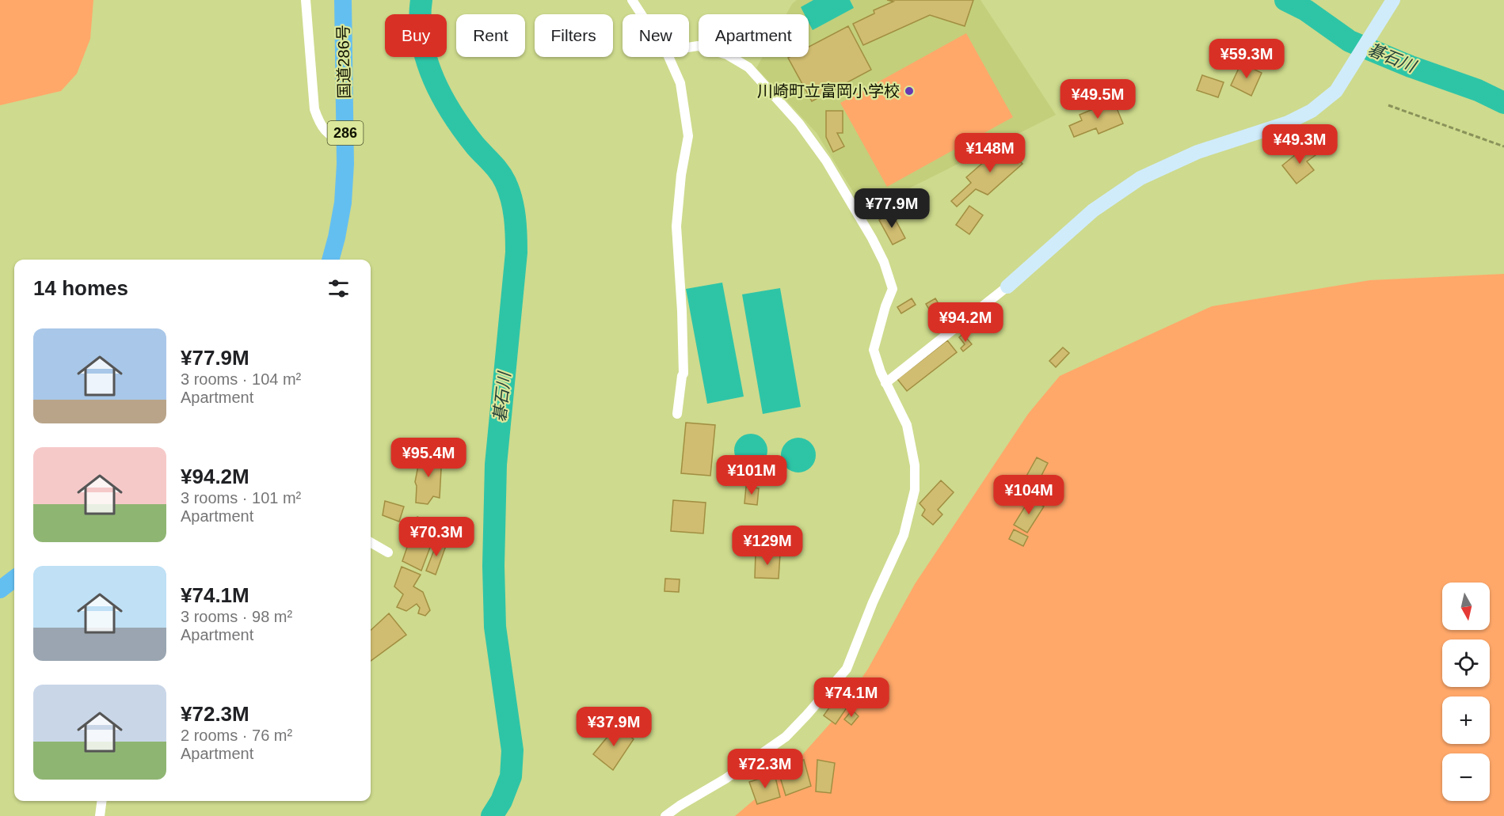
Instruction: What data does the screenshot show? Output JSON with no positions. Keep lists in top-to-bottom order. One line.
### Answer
{"streets":{"highway":["国道286号","286"]},"water":["碁石川"],"places":["川崎町立富岡小学校"],"north":"bottom","page":{"chip":["Buy","Rent","Filters","New","Apartment"],"price":["¥59.3M","¥49.5M","¥49.3M","¥148M","¥77.9M","¥94.2M","¥95.4M","¥101M","¥104M","¥70.3M","¥129M","¥74.1M","¥37.9M","¥72.3M"],"heading":"14 homes","list":[{"name":"¥77.9M","note":"3 rooms · 104 m² · Apartment"},{"name":"¥94.2M","note":"3 rooms · 101 m² · Apartment"},{"name":"¥74.1M","note":"3 rooms · 98 m² · Apartment"},{"name":"¥72.3M","note":"2 rooms · 76 m² · Apartment"}],"map_buttons":["+","−"]}}
